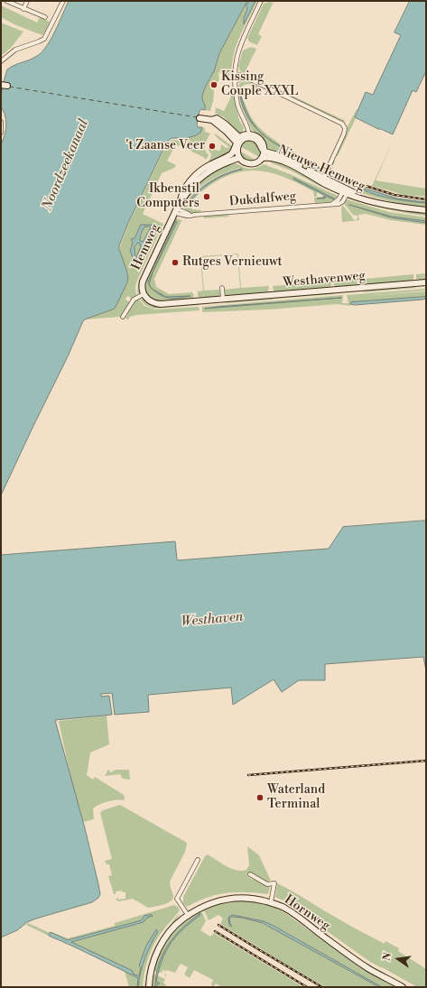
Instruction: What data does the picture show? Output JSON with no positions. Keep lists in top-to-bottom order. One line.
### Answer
{"streets":{"street":["Nieuwe Hemweg","Dukdalfweg","Hemweg","Westhavenweg","Hornweg"]},"crossings":[["Nieuwe Hemweg","Dukdalfweg"],["Nieuwe Hemweg","Hemweg"],["Dukdalfweg","Hemweg"],["Hemweg","Westhavenweg"]],"water":["Noordzeekanaal","Westhaven"],"places":["Kissing Couple XXXL","'t Zaanse Veer","Ikbenstil Computers","Rutges Vernieuwt","Waterland Terminal"],"north":"left"}
